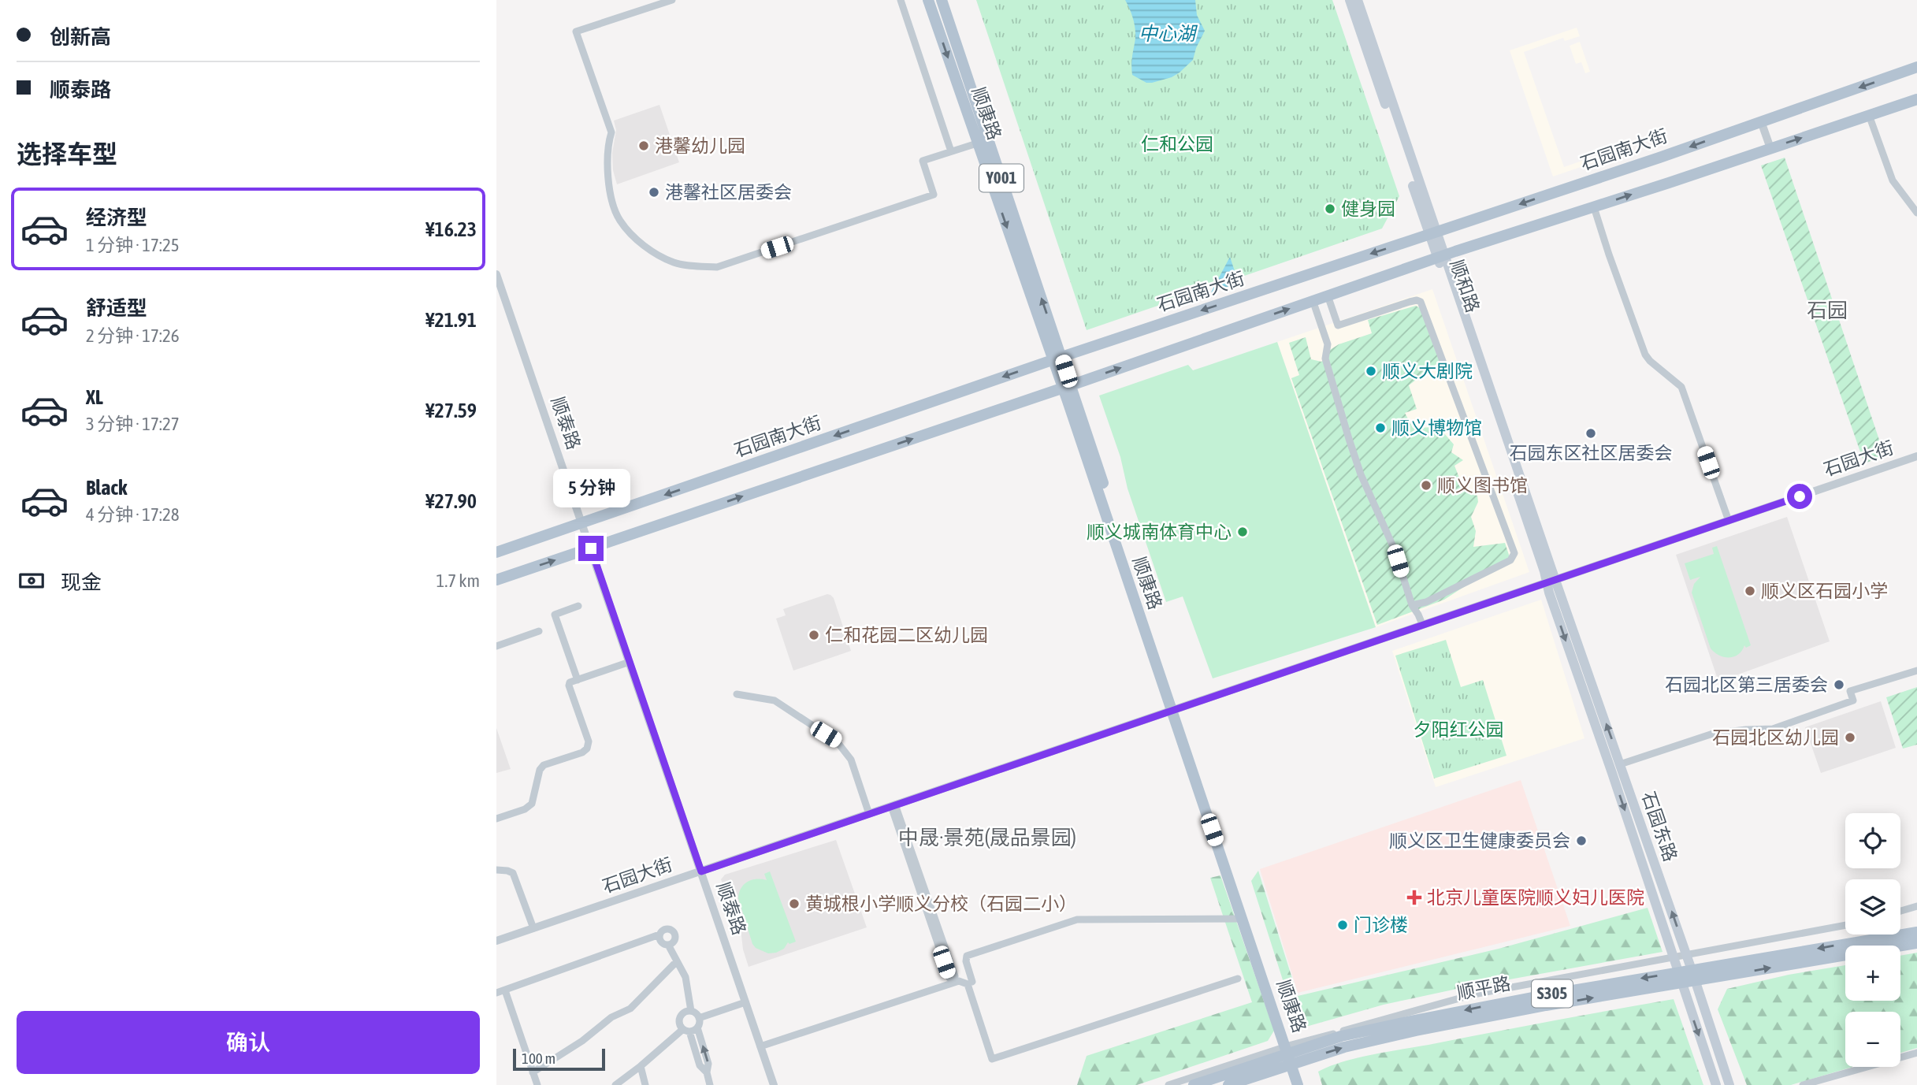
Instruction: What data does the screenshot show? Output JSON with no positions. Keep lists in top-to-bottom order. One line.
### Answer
{"streets":{"main road":["顺康路","石园南大街","Y001","顺和路","石园东路","顺平路","S305"],"street":["顺泰路","石园大街"]},"crossings":[["顺康路","石园南大街"],["顺康路","石园大街"],["顺康路","顺平路"],["石园南大街","顺和路"],["石园南大街","顺泰路"],["顺和路","石园大街"],["顺和路","石园东路"],["顺泰路","石园大街"],["石园大街","石园东路"],["石园东路","顺平路"]],"districts":["石园","中晟·景苑(晟品景园)"],"water":["中心湖"],"parks":["仁和公园","夕阳红公园"],"places":{"other":["港馨幼儿园","港馨社区居委会","健身园","顺义大剧院","顺义博物馆","石园东区社区居委会","顺义图书馆","顺义城南体育中心","顺义区石园小学","仁和花园二区幼儿园","石园北区第三居委会","石园北区幼儿园","顺义区卫生健康委员会","黄城根小学顺义分校（石园二小）","门诊楼"],"health":["北京儿童医院顺义妇儿医院"]},"scale_bar":"100 m","page":{"banner":["创新高","顺泰路"],"heading":"选择车型","list":[{"name":"经济型","note":"1 分钟 · 17:25","value":"¥16.23"},{"name":"舒适型","note":"2 分钟 · 17:26","value":"¥21.91"},{"name":"XL","note":"3 分钟 · 17:27","value":"¥27.59"},{"name":"Black","note":"4 分钟 · 17:28","value":"¥27.90"}],"bubble":"5 分钟","pay":["现金","1.7 km"],"map_buttons":["+","−"],"buttons":"确认","scale":"100 m"}}
